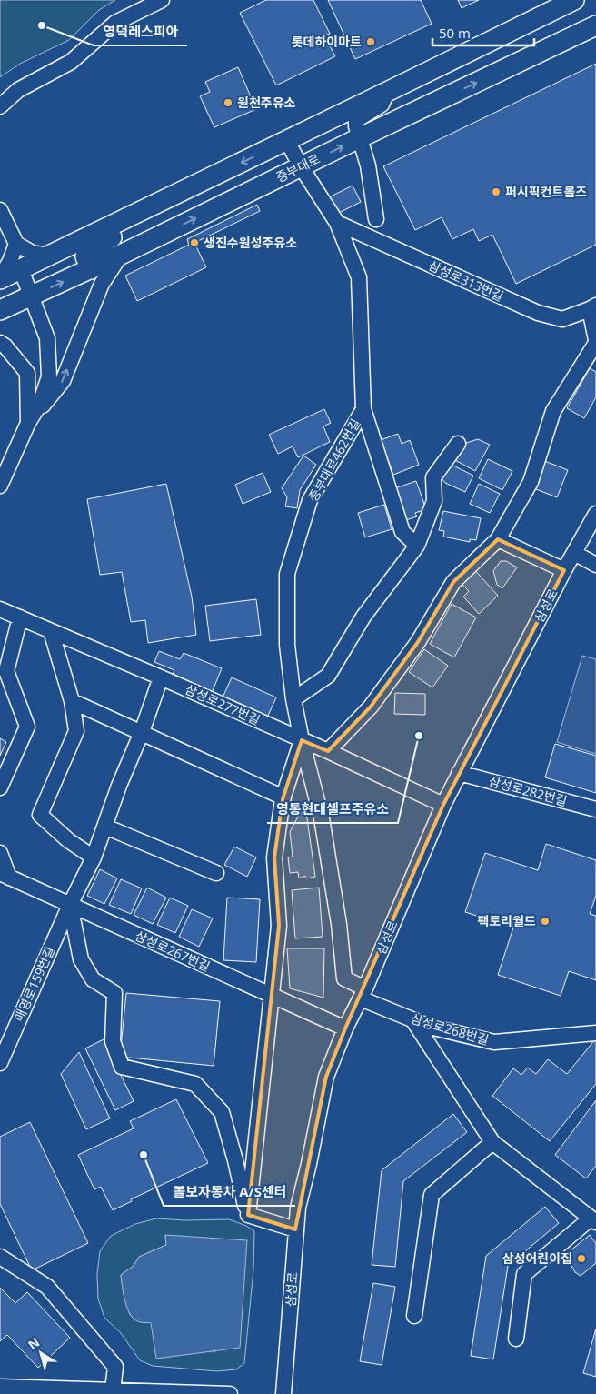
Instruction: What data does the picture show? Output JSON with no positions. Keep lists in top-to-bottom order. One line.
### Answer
{"streets":{"main road":["중부대로"],"street":["삼성로313번길","중부대로462번길","삼성로","삼성로277번길","삼성로282번길","삼성로267번길","매영로159번길","삼성로268번길"]},"crossings":[["중부대로","중부대로462번길"],["삼성로313번길","중부대로462번길"],["중부대로462번길","삼성로277번길"],["중부대로462번길","삼성로268번길"],["삼성로","삼성로277번길"],["삼성로","삼성로282번길"],["삼성로","삼성로267번길"],["삼성로","삼성로268번길"],["삼성로277번길","매영로159번길"],["삼성로277번길","삼성로268번길"],["삼성로267번길","매영로159번길"]],"places":["영덕레스피아","롯데하이마트","원천주유소","퍼시픽컨트롤즈","생진수원성주유소","영통현대셀프주유소","팩토리월드","볼보자동차 A/S센터","삼성어린이집"],"scale_bar":"50 m","north":"top left"}
